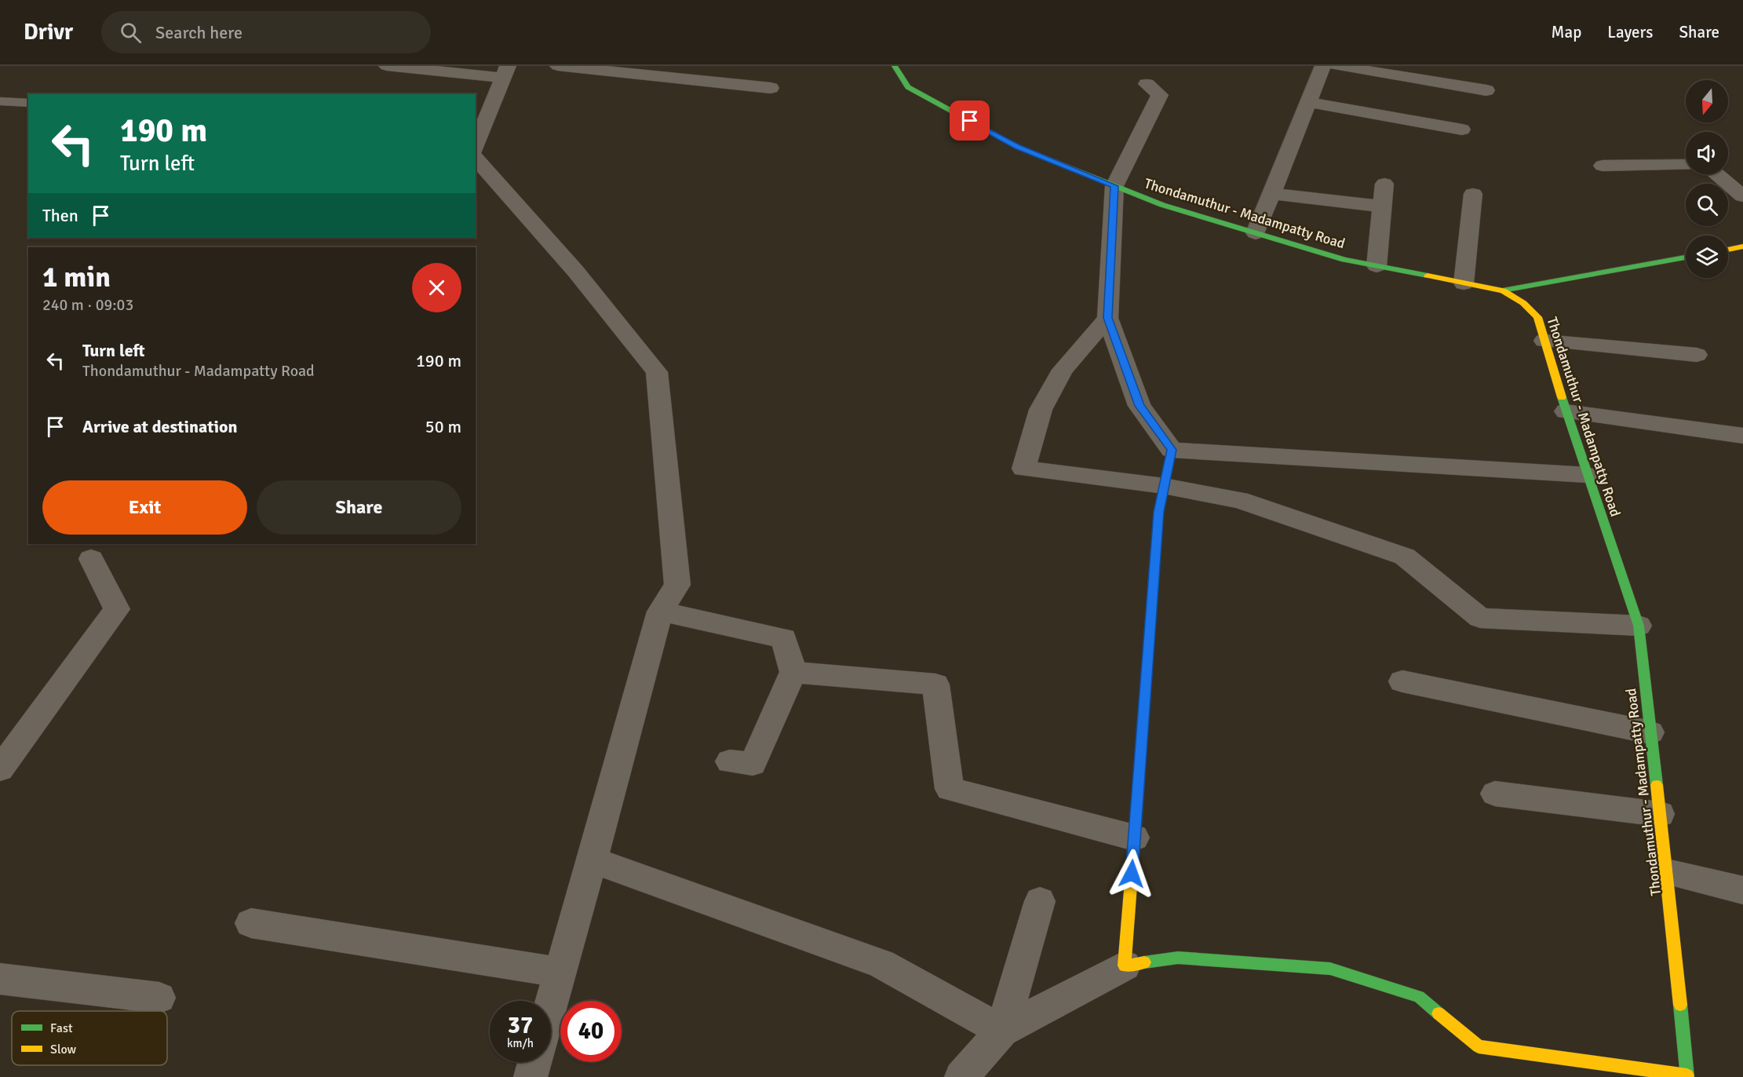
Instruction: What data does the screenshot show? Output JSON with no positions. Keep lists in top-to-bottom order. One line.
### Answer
{"streets":{"main road":["Thondamuthur - Madampatty Road"]},"legend":["Fast","Slow"],"north":"bottom","page":{"header":"Drivr","search":"Search here","nav":["Map","Layers","Share"],"turn":["190 m","Turn left"],"then":"Then","heading":["1 min","240 m · 09:03"],"list":[{"name":"Turn left","note":"Thondamuthur - Madampatty Road","value":"190 m"},{"name":"Arrive at destination","value":"50 m"}],"buttons":["Exit","Share"],"speed":"37 km/h","limit":"40"}}
